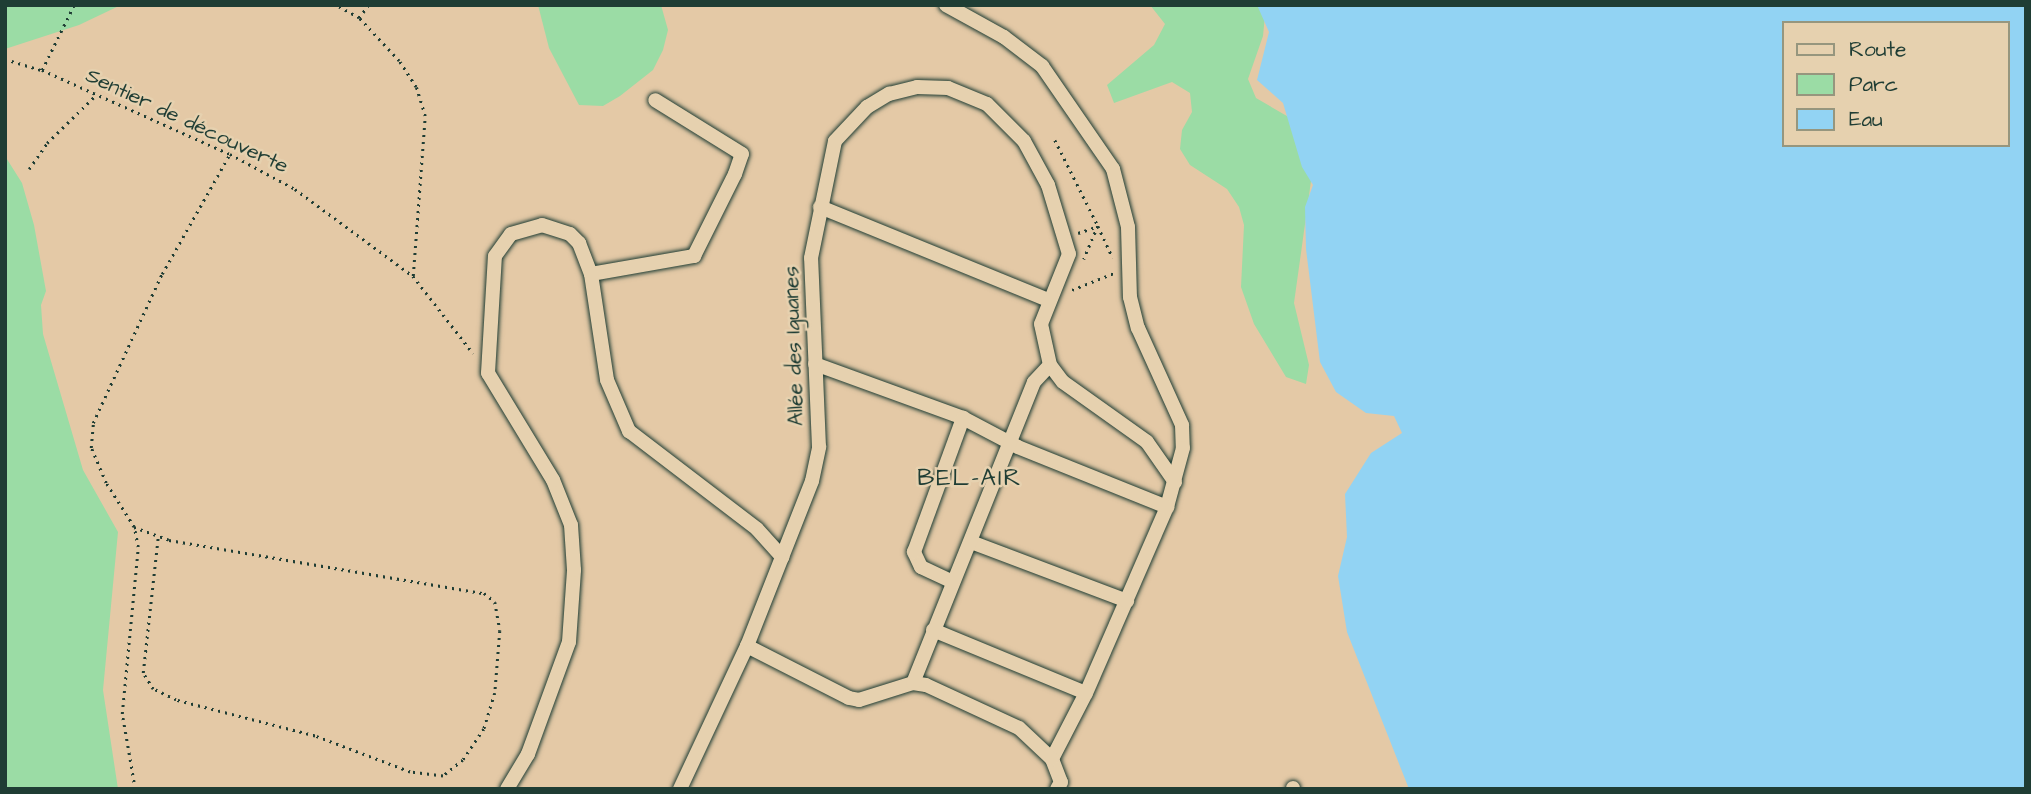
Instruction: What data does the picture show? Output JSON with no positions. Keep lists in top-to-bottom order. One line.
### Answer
{"streets":{"street":["Allée des Iguanes"],"path":["Sentier de découverte"]},"districts":["BEL-AIR"],"legend":["Route","Parc","Eau"]}
